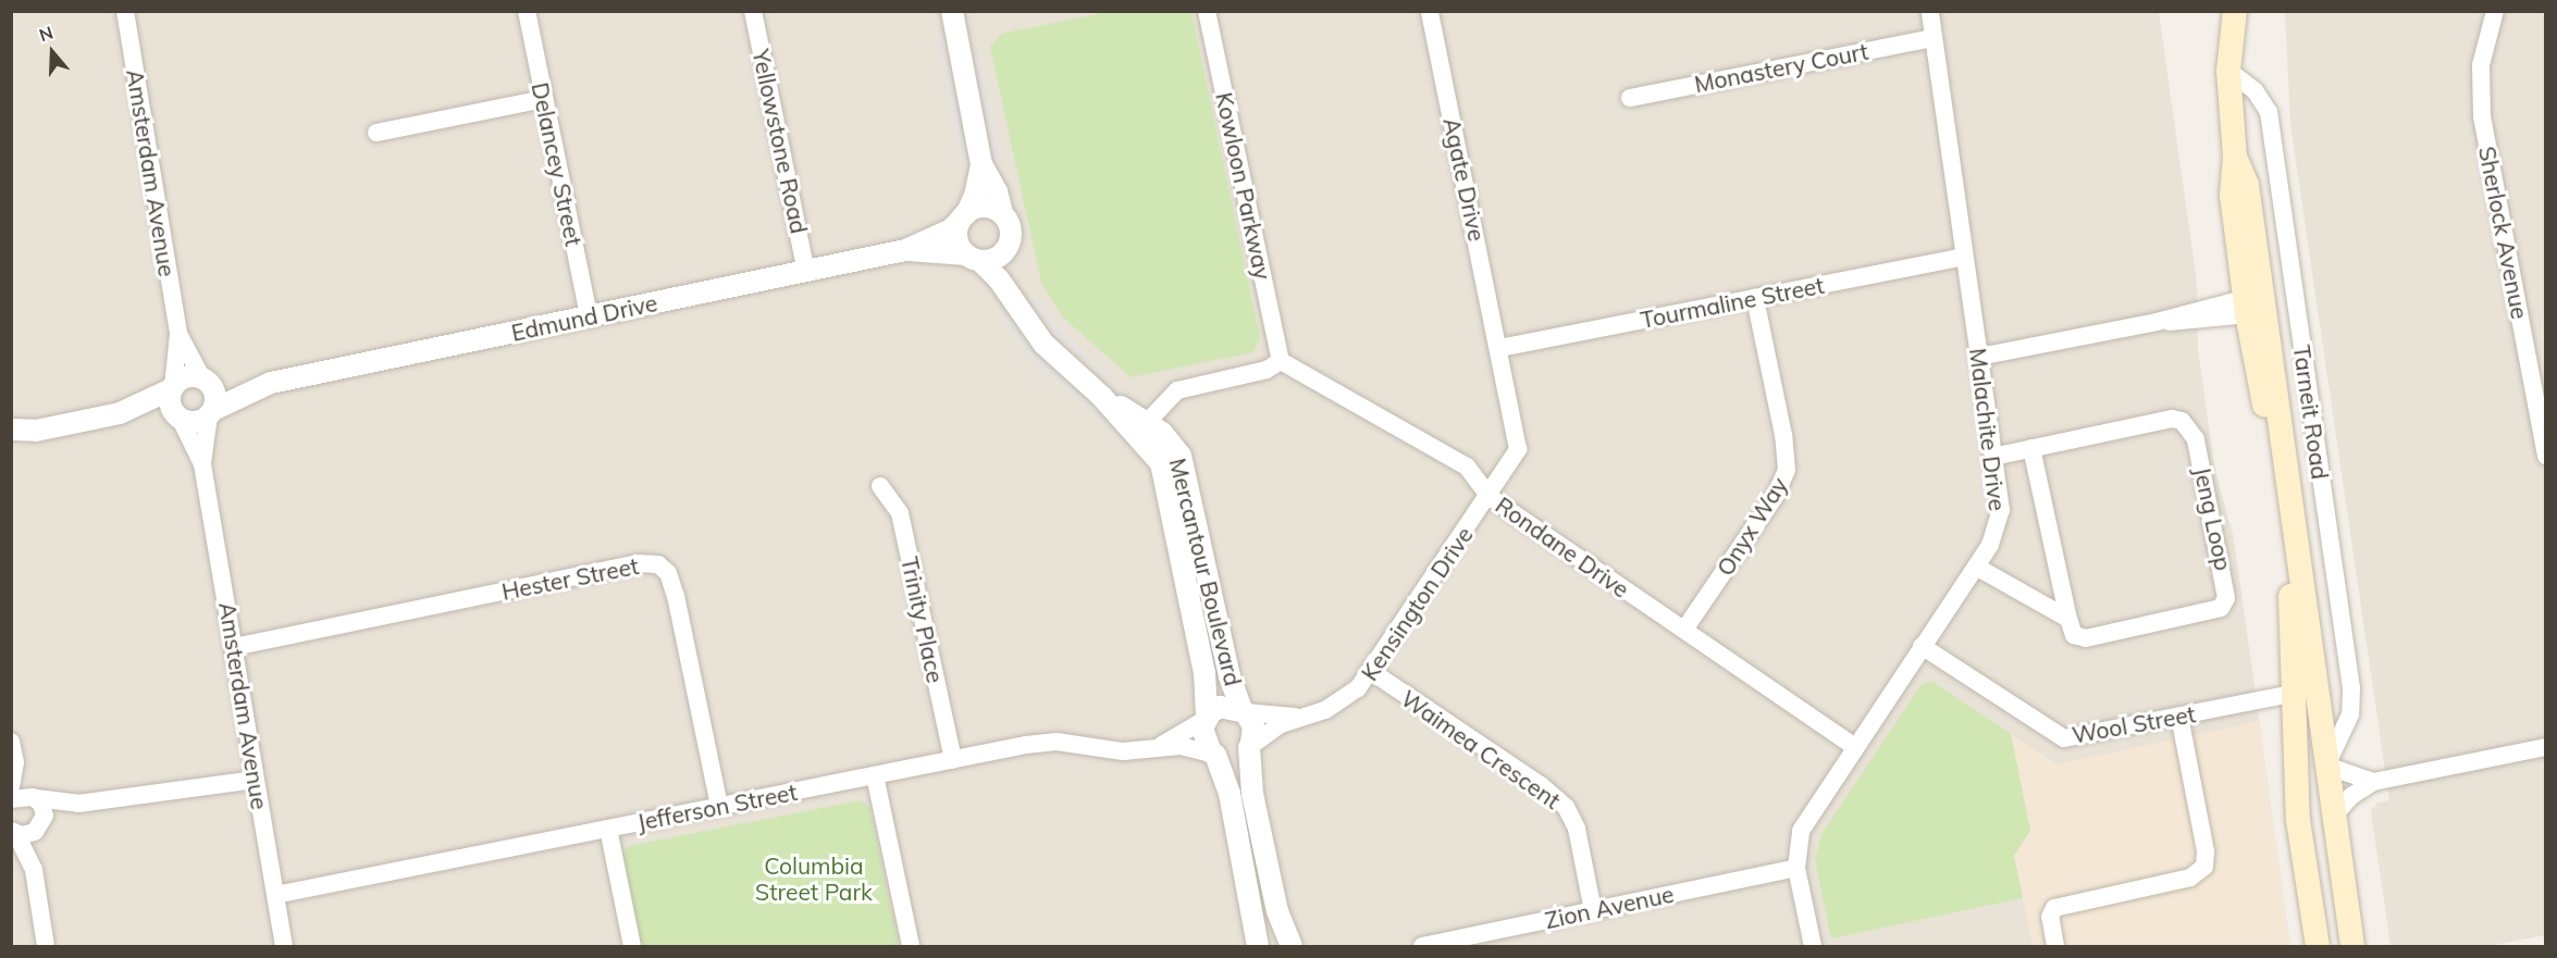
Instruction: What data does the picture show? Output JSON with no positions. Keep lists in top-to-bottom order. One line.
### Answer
{"streets":{"main road":["Tarneit Road"],"street":["Monastery Court","Yellowstone Road","Delancey Street","Amsterdam Avenue","Agate Drive","Kowloon Parkway","Sherlock Avenue","Tourmaline Street","Edmund Drive","Malachite Drive","Jeng Loop","Onyx Way","Rondane Drive","Mercantour Boulevard","Hester Street","Kensington Drive","Trinity Place","Wool Street","Waimea Crescent","Jefferson Street","Zion Avenue"]},"crossings":[["Monastery Court","Malachite Drive"],["Yellowstone Road","Edmund Drive"],["Delancey Street","Edmund Drive"],["Amsterdam Avenue","Edmund Drive"],["Amsterdam Avenue","Hester Street"],["Amsterdam Avenue","Jefferson Street"],["Agate Drive","Tourmaline Street"],["Agate Drive","Kensington Drive"],["Kowloon Parkway","Rondane Drive"],["Tourmaline Street","Malachite Drive"],["Tourmaline Street","Onyx Way"],["Tourmaline Street","Kensington Drive"],["Tarneit Road","Wool Street"],["Malachite Drive","Jeng Loop"],["Malachite Drive","Rondane Drive"],["Malachite Drive","Wool Street"],["Malachite Drive","Zion Avenue"],["Onyx Way","Rondane Drive"],["Rondane Drive","Kensington Drive"],["Mercantour Boulevard","Kensington Drive"],["Mercantour Boulevard","Jefferson Street"],["Hester Street","Jefferson Street"],["Kensington Drive","Waimea Crescent"],["Kensington Drive","Jefferson Street"],["Trinity Place","Jefferson Street"],["Waimea Crescent","Zion Avenue"]],"parks":["Columbia Street Park"],"north":"top"}
